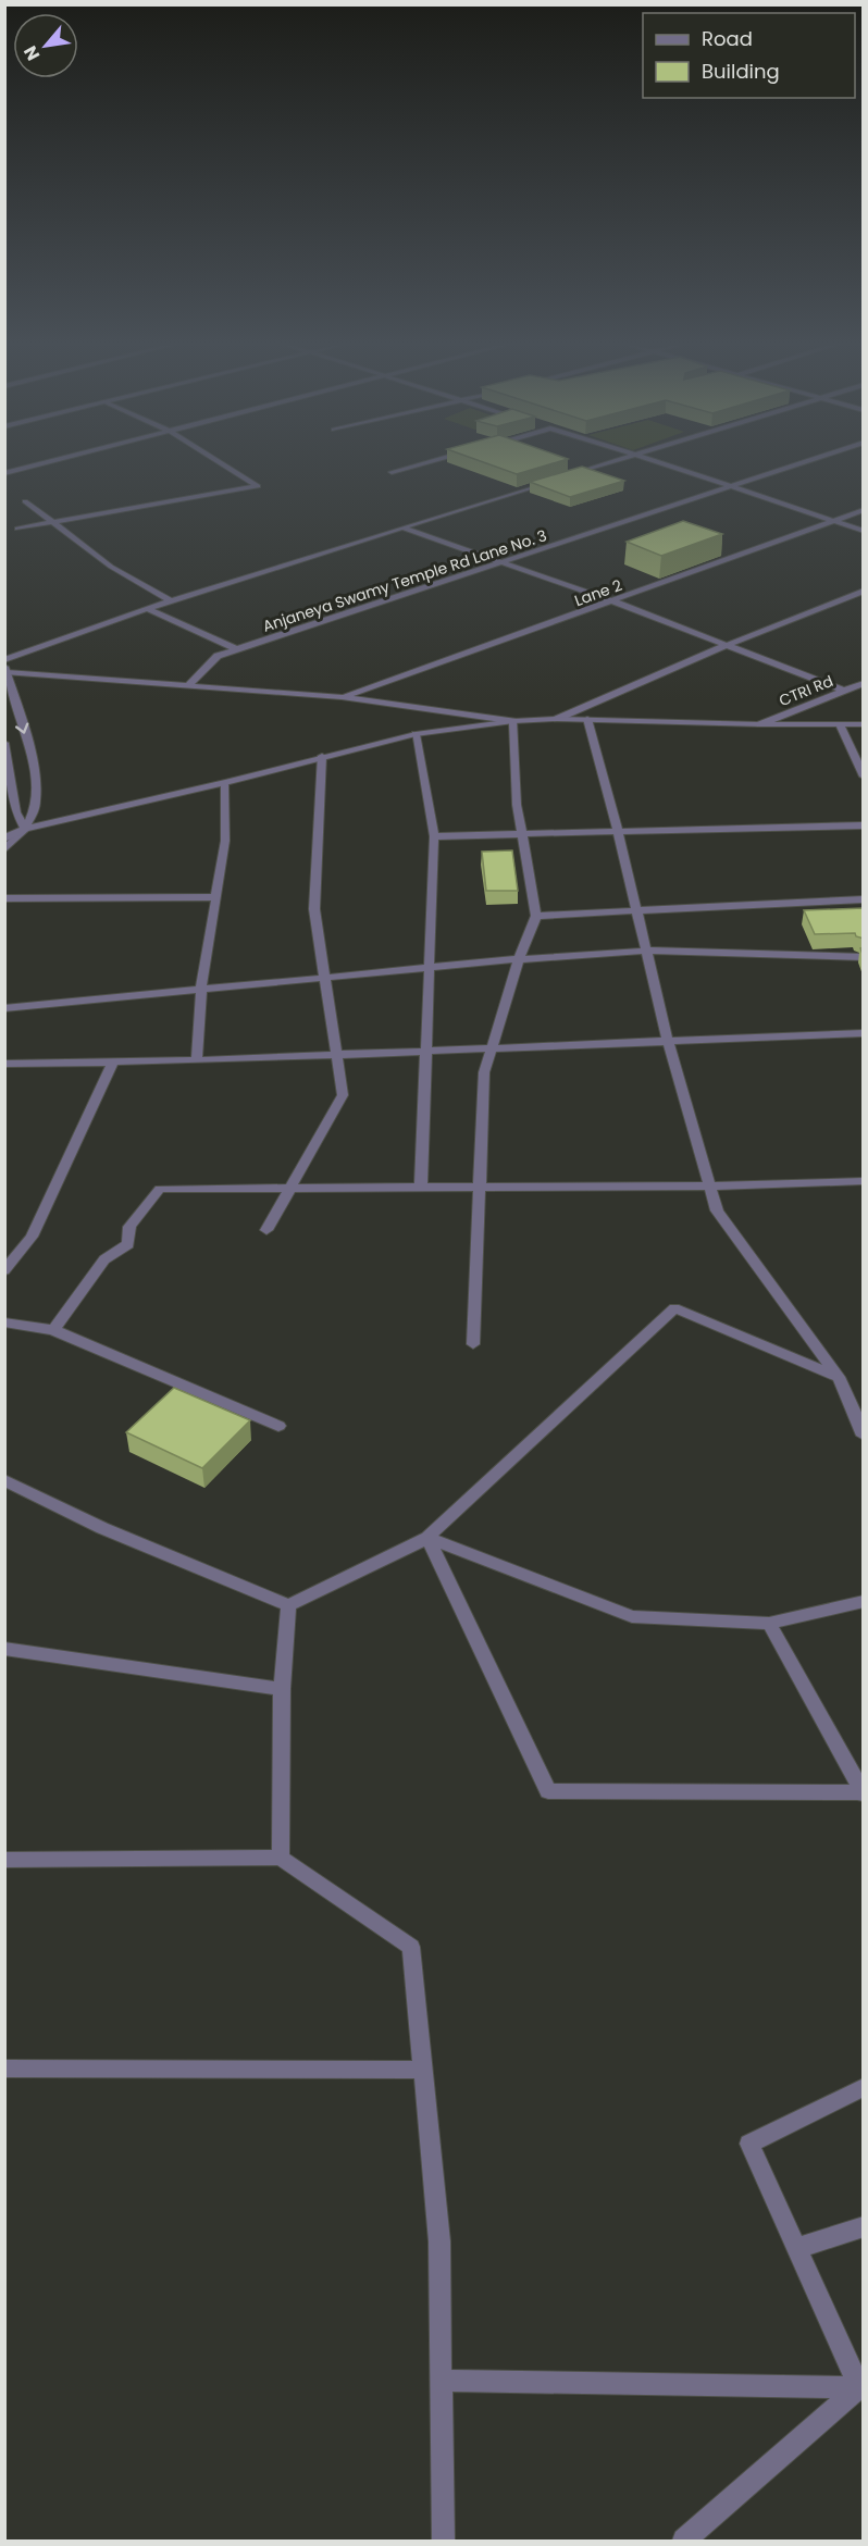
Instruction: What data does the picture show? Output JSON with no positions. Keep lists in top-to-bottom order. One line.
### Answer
{"streets":{"street":["Anjaneya Swamy Temple Rd Lane No. 3","Lane 2","CTRI Rd"]},"legend":["Road","Building"],"north":"bottom left"}
